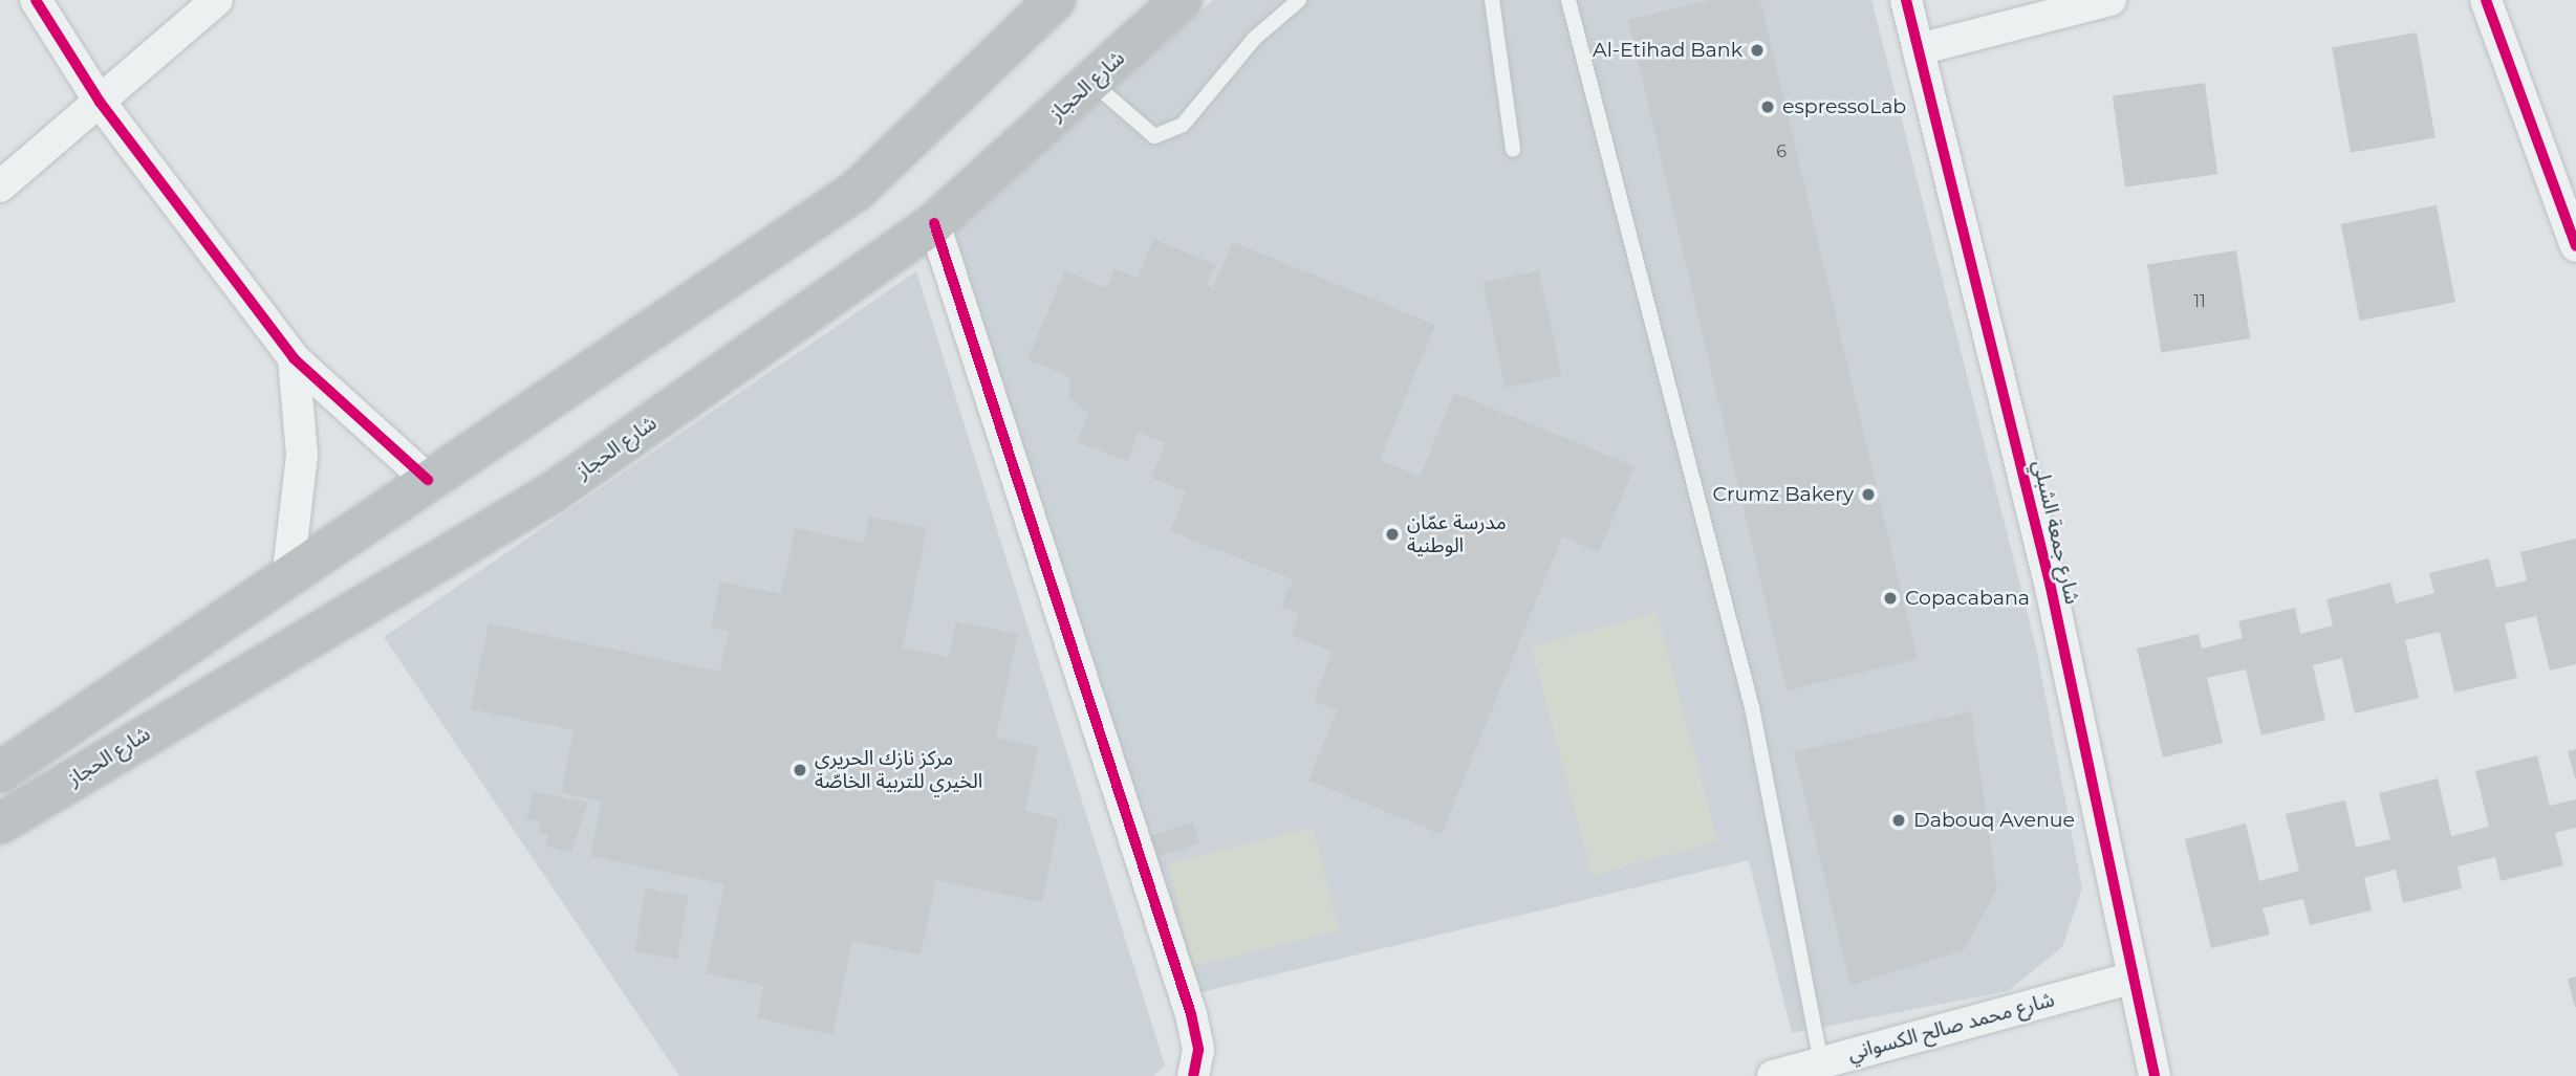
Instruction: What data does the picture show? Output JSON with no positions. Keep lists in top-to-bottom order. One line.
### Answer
{"streets":{"main road":["شارع الحجاز"],"street":["شارع جمعة الشبلي","شارع محمد صالح الكسواني"]},"crossings":[["شارع جمعة الشبلي","شارع محمد صالح الكسواني"]],"places":["Al-Etihad Bank","espressoLab","Crumz Bakery","مدرسة عمّان الوطنية","Copacabana","مركز نازك الحريري الخيري للتربية الخاصّة","Dabouq Avenue"],"house_numbers":["6","11"]}
